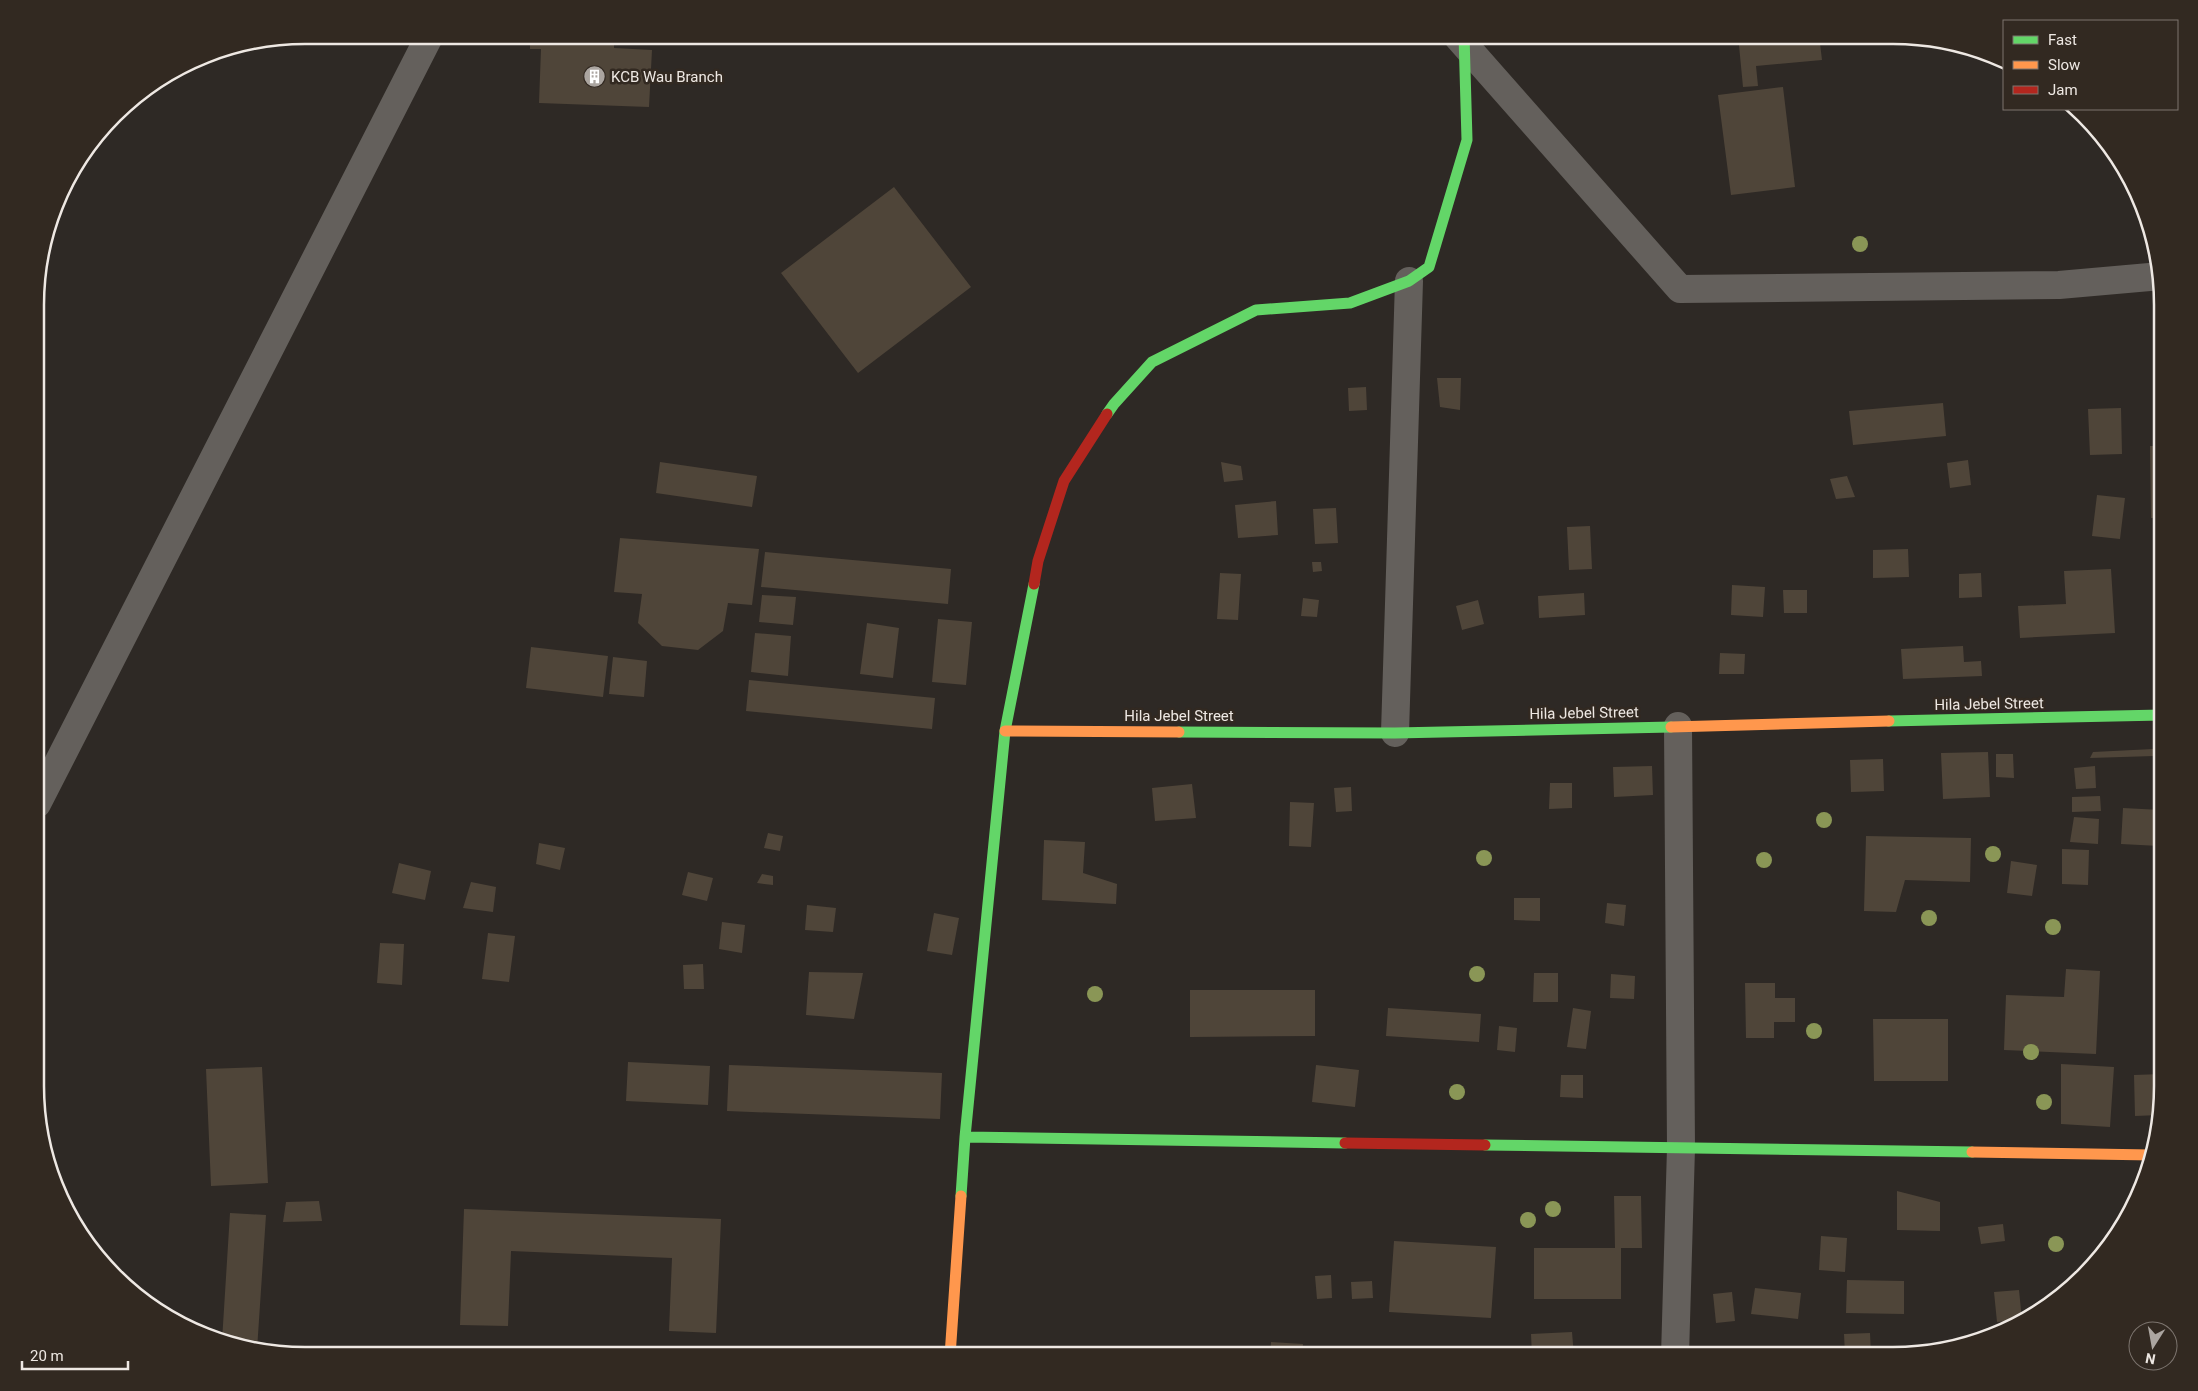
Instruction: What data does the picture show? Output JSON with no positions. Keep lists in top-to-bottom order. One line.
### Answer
{"streets":{"street":["Hila Jebel Street"]},"places":{"building":["KCB Wau Branch"]},"legend":["Fast","Slow","Jam"],"scale_bar":"20 m","north":"bottom"}
